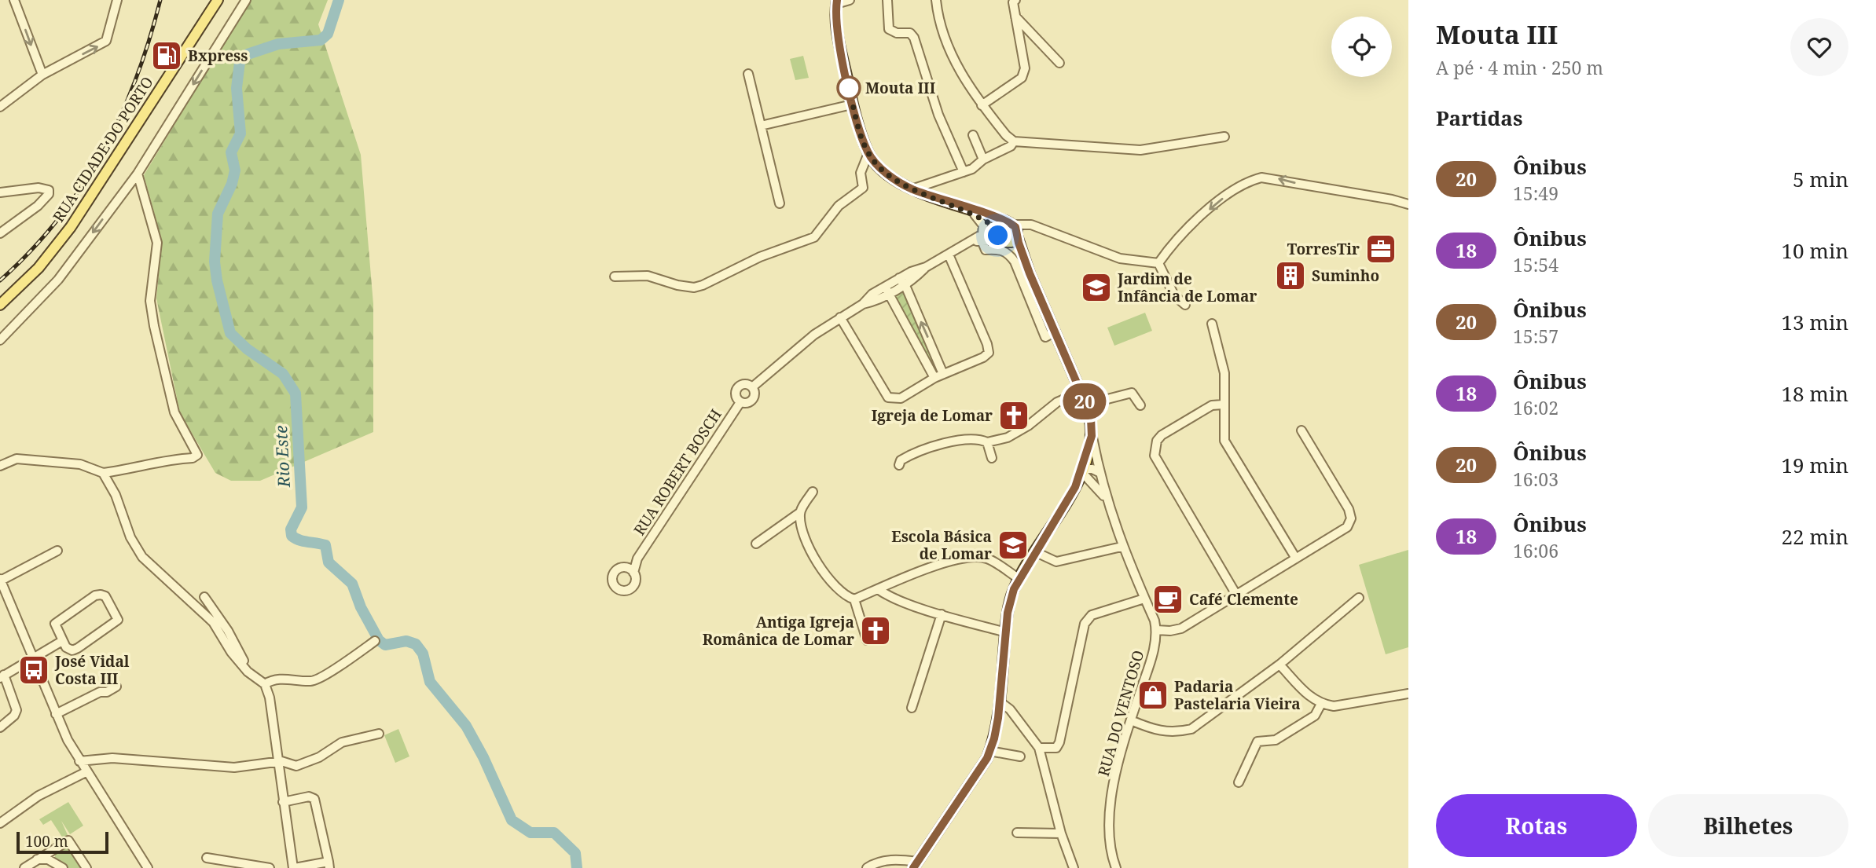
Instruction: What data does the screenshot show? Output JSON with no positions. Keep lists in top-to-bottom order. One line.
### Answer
{"streets":{"main road":["RUA CIDADE DO PORTO"],"street":["RUA ROBERT BOSCH","RUA DO VENTOSO"]},"water":["Rio Este"],"places":{"fuel station":["Bxpress"],"other":["Mouta III"],"office":["TorresTir"],"building":["Suminho"],"school or university":["Jardim de Infância de Lomar","Escola Básica de Lomar"],"church":["Igreja de Lomar","Antiga Igreja Românica de Lomar"],"cafe":["Café Clemente"],"bus stop":["José Vidal Costa III"],"shop":["Padaria Pastelaria Vieira"]},"lines":["bus line 20"],"scale_bar":"100 m","page":{"on_map":"20","heading":[["Mouta III","A pé · 4 min · 250 m"],"Partidas"],"list":[{"mark":"20","name":"Ônibus","note":"15:49","value":"5 min"},{"mark":"18","name":"Ônibus","note":"15:54","value":"10 min"},{"mark":"20","name":"Ônibus","note":"15:57","value":"13 min"},{"mark":"18","name":"Ônibus","note":"16:02","value":"18 min"},{"mark":"20","name":"Ônibus","note":"16:03","value":"19 min"},{"mark":"18","name":"Ônibus","note":"16:06","value":"22 min"}],"buttons":["Rotas","Bilhetes"],"scale":"100 m"}}
